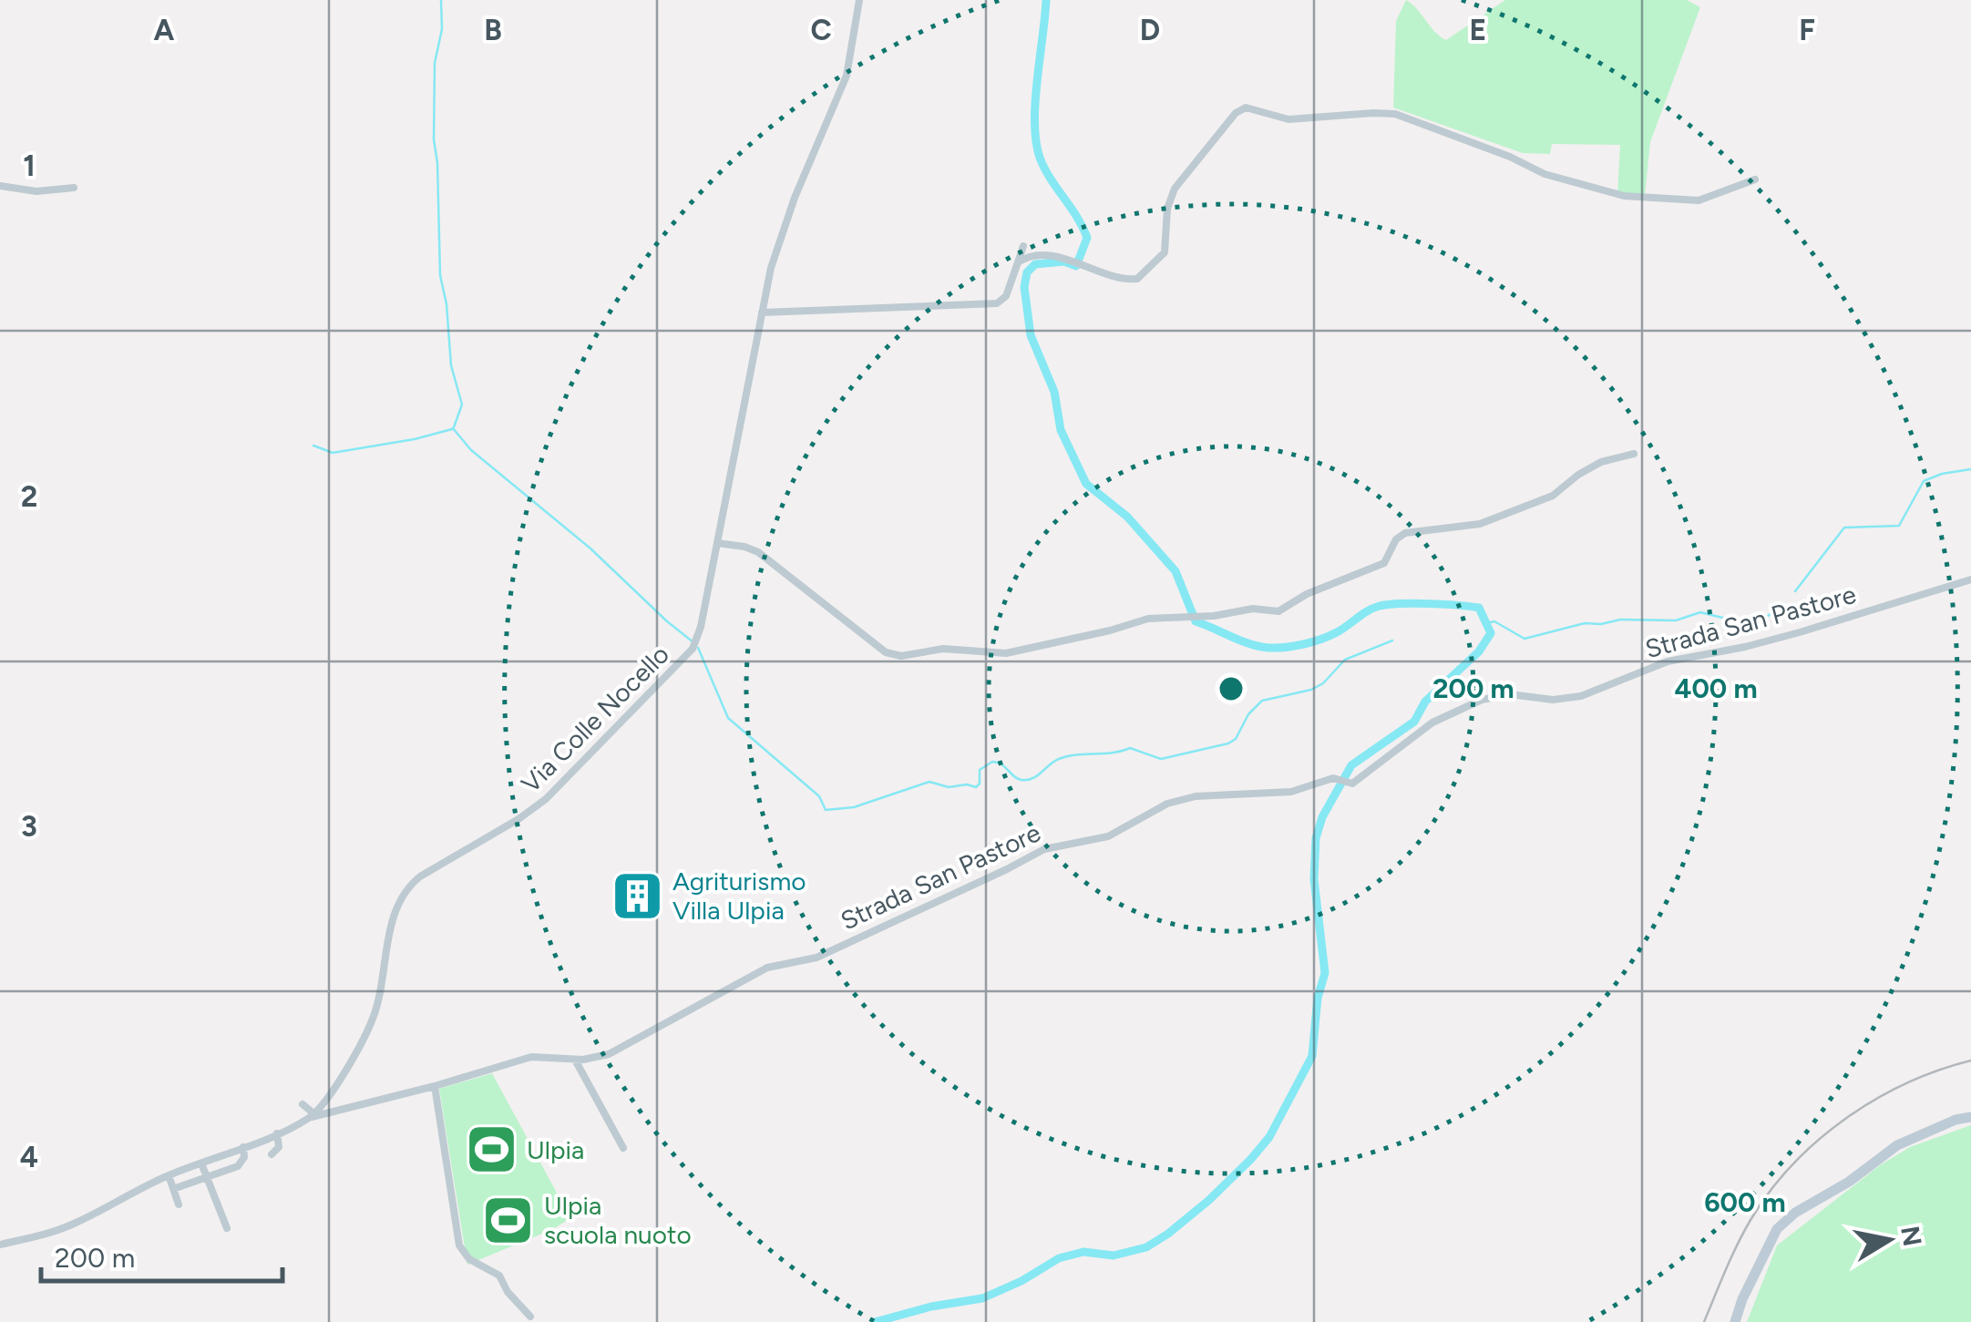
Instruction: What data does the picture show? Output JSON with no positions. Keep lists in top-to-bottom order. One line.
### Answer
{"streets":{"street":["Strada San Pastore","Via Colle Nocello"]},"crossings":[["Strada San Pastore","Via Colle Nocello"]],"places":{"building":["Agriturismo Villa Ulpia"],"sports":["Ulpia","Ulpia scuola nuoto"]},"scale_bar":"200 m","north":"right","grid":{"columns":["A","B","C","D","E","F"],"rows":["1","2","3","4"]},"rings":["200 m","400 m","600 m"]}
